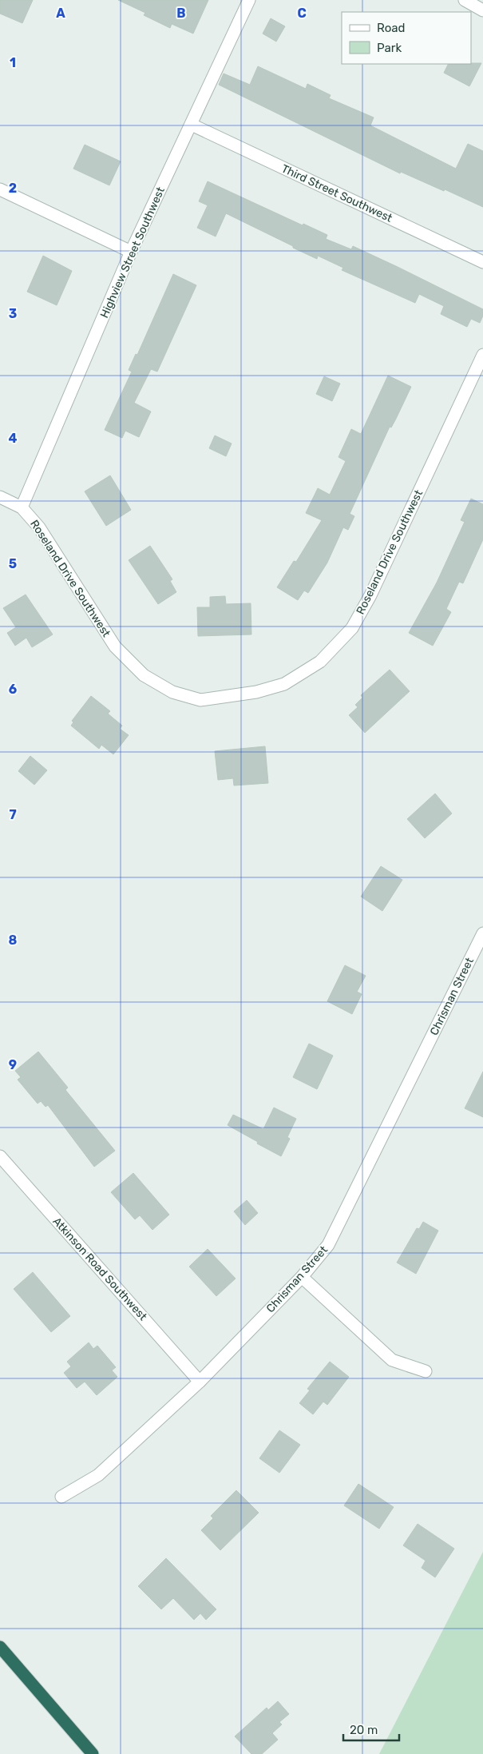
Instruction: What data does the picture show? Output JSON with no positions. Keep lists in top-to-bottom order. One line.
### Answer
{"streets":{"street":["Third Street Southwest","Highview Street Southwest","Roseland Drive Southwest","Chrisman Street","Atkinson Road Southwest"]},"crossings":[["Third Street Southwest","Highview Street Southwest"],["Highview Street Southwest","Roseland Drive Southwest"],["Chrisman Street","Atkinson Road Southwest"]],"legend":["Road","Park"],"scale_bar":"20 m","grid":{"columns":["A","B","C"],"rows":["1","2","3","4","5","6","7","8","9"]}}
